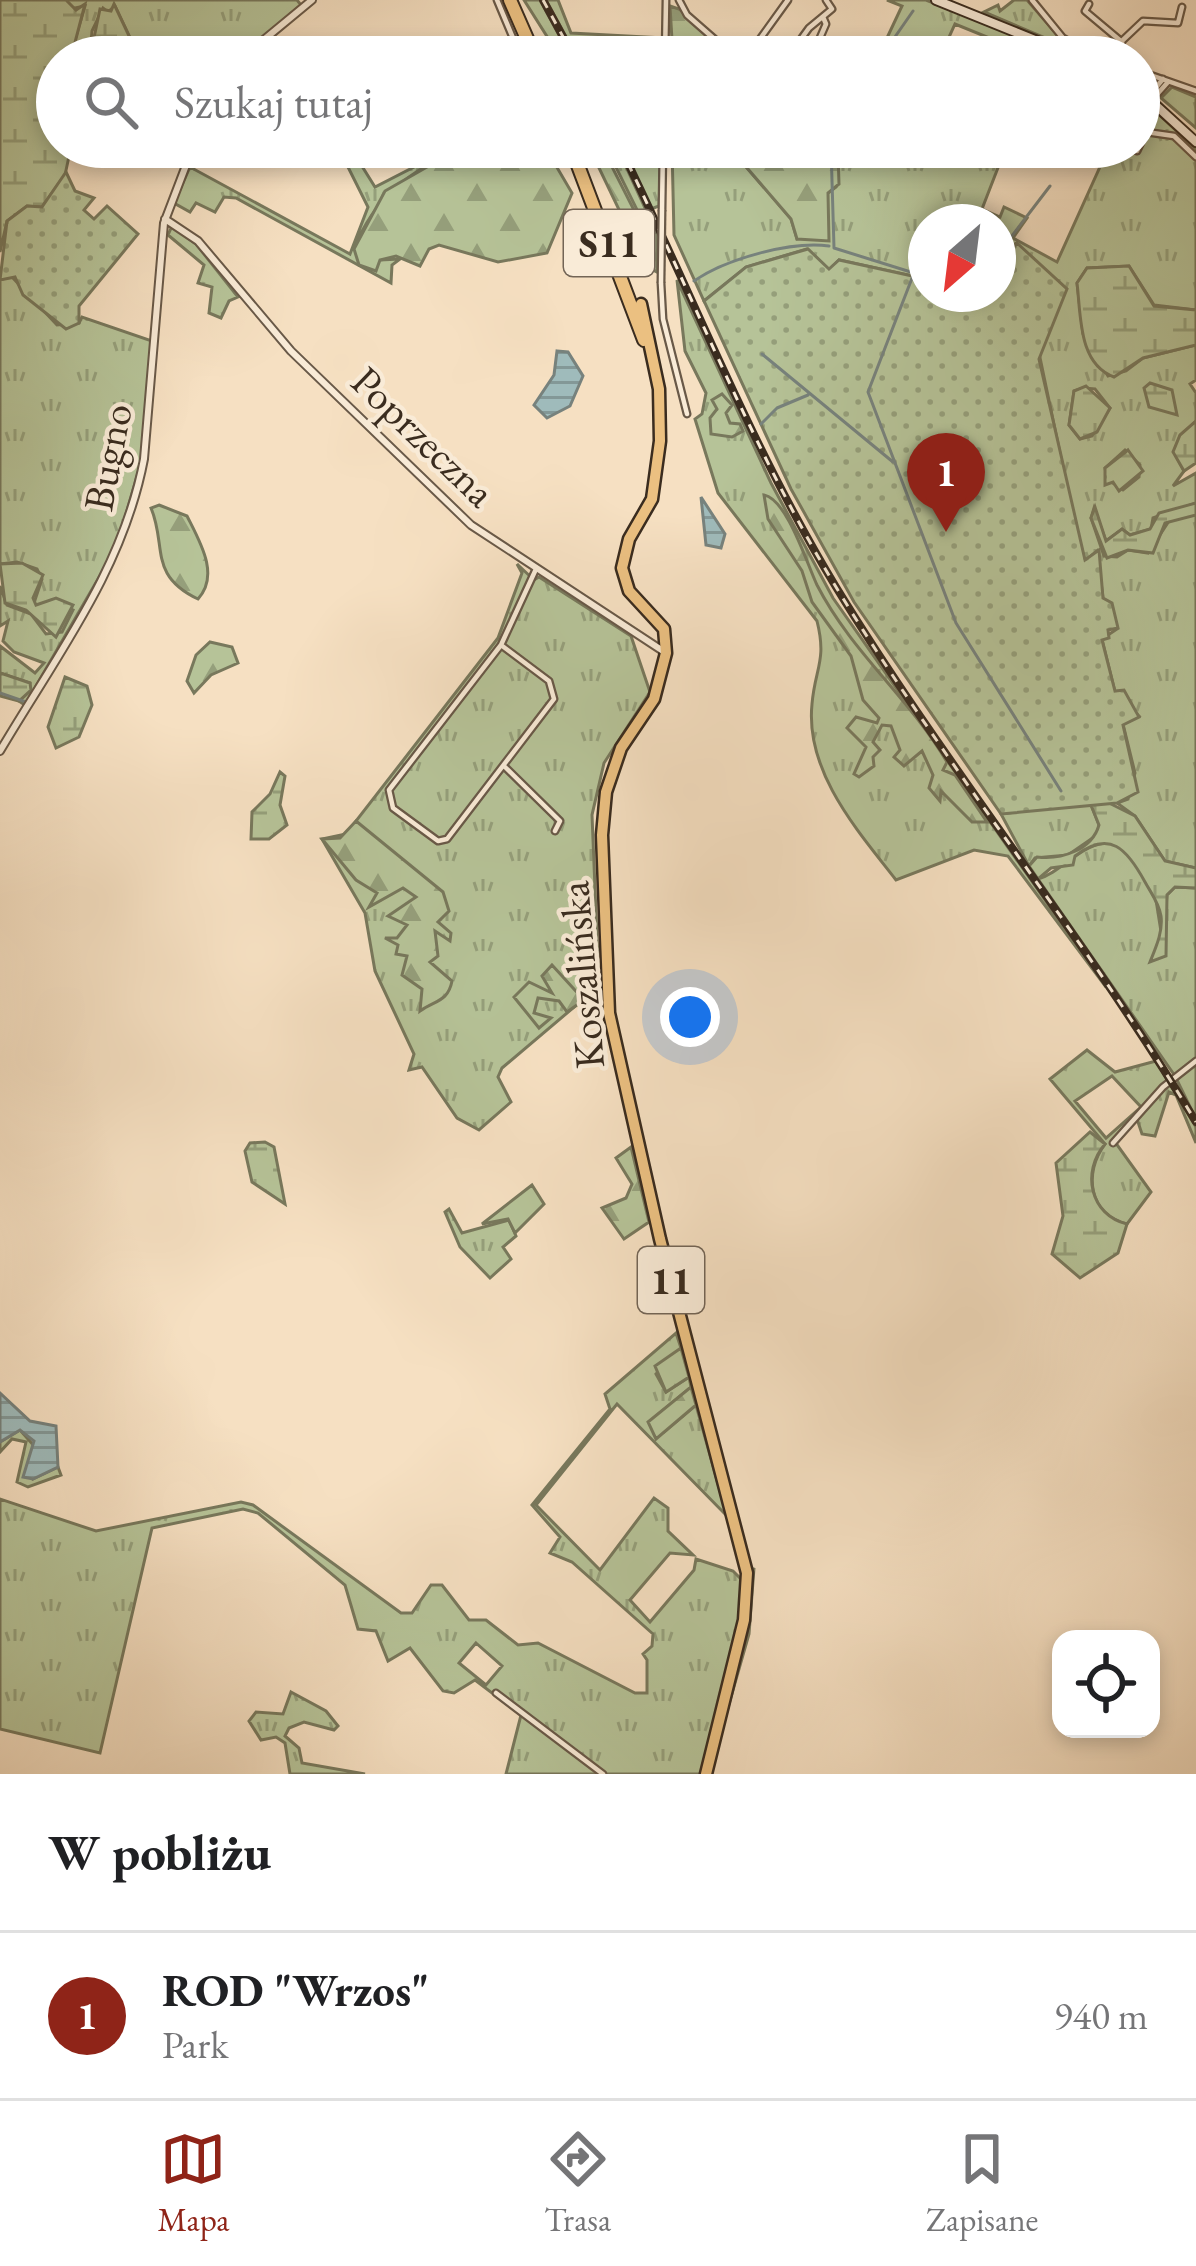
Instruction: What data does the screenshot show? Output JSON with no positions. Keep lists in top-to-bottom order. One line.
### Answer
{"streets":{"highway":["S11","Koszalińska","11"],"street":["Poprzeczna","Bugno"]},"crossings":[["Poprzeczna","Bugno"],["Poprzeczna","Koszalińska"]],"north":"bottom left","page":{"search":"Szukaj tutaj","pins":"1","heading":"W pobliżu","list":[{"mark":"1","name":"ROD \"Wrzos\"","note":"Park","value":"940 m"}],"nav":["Mapa","Trasa","Zapisane"]}}
